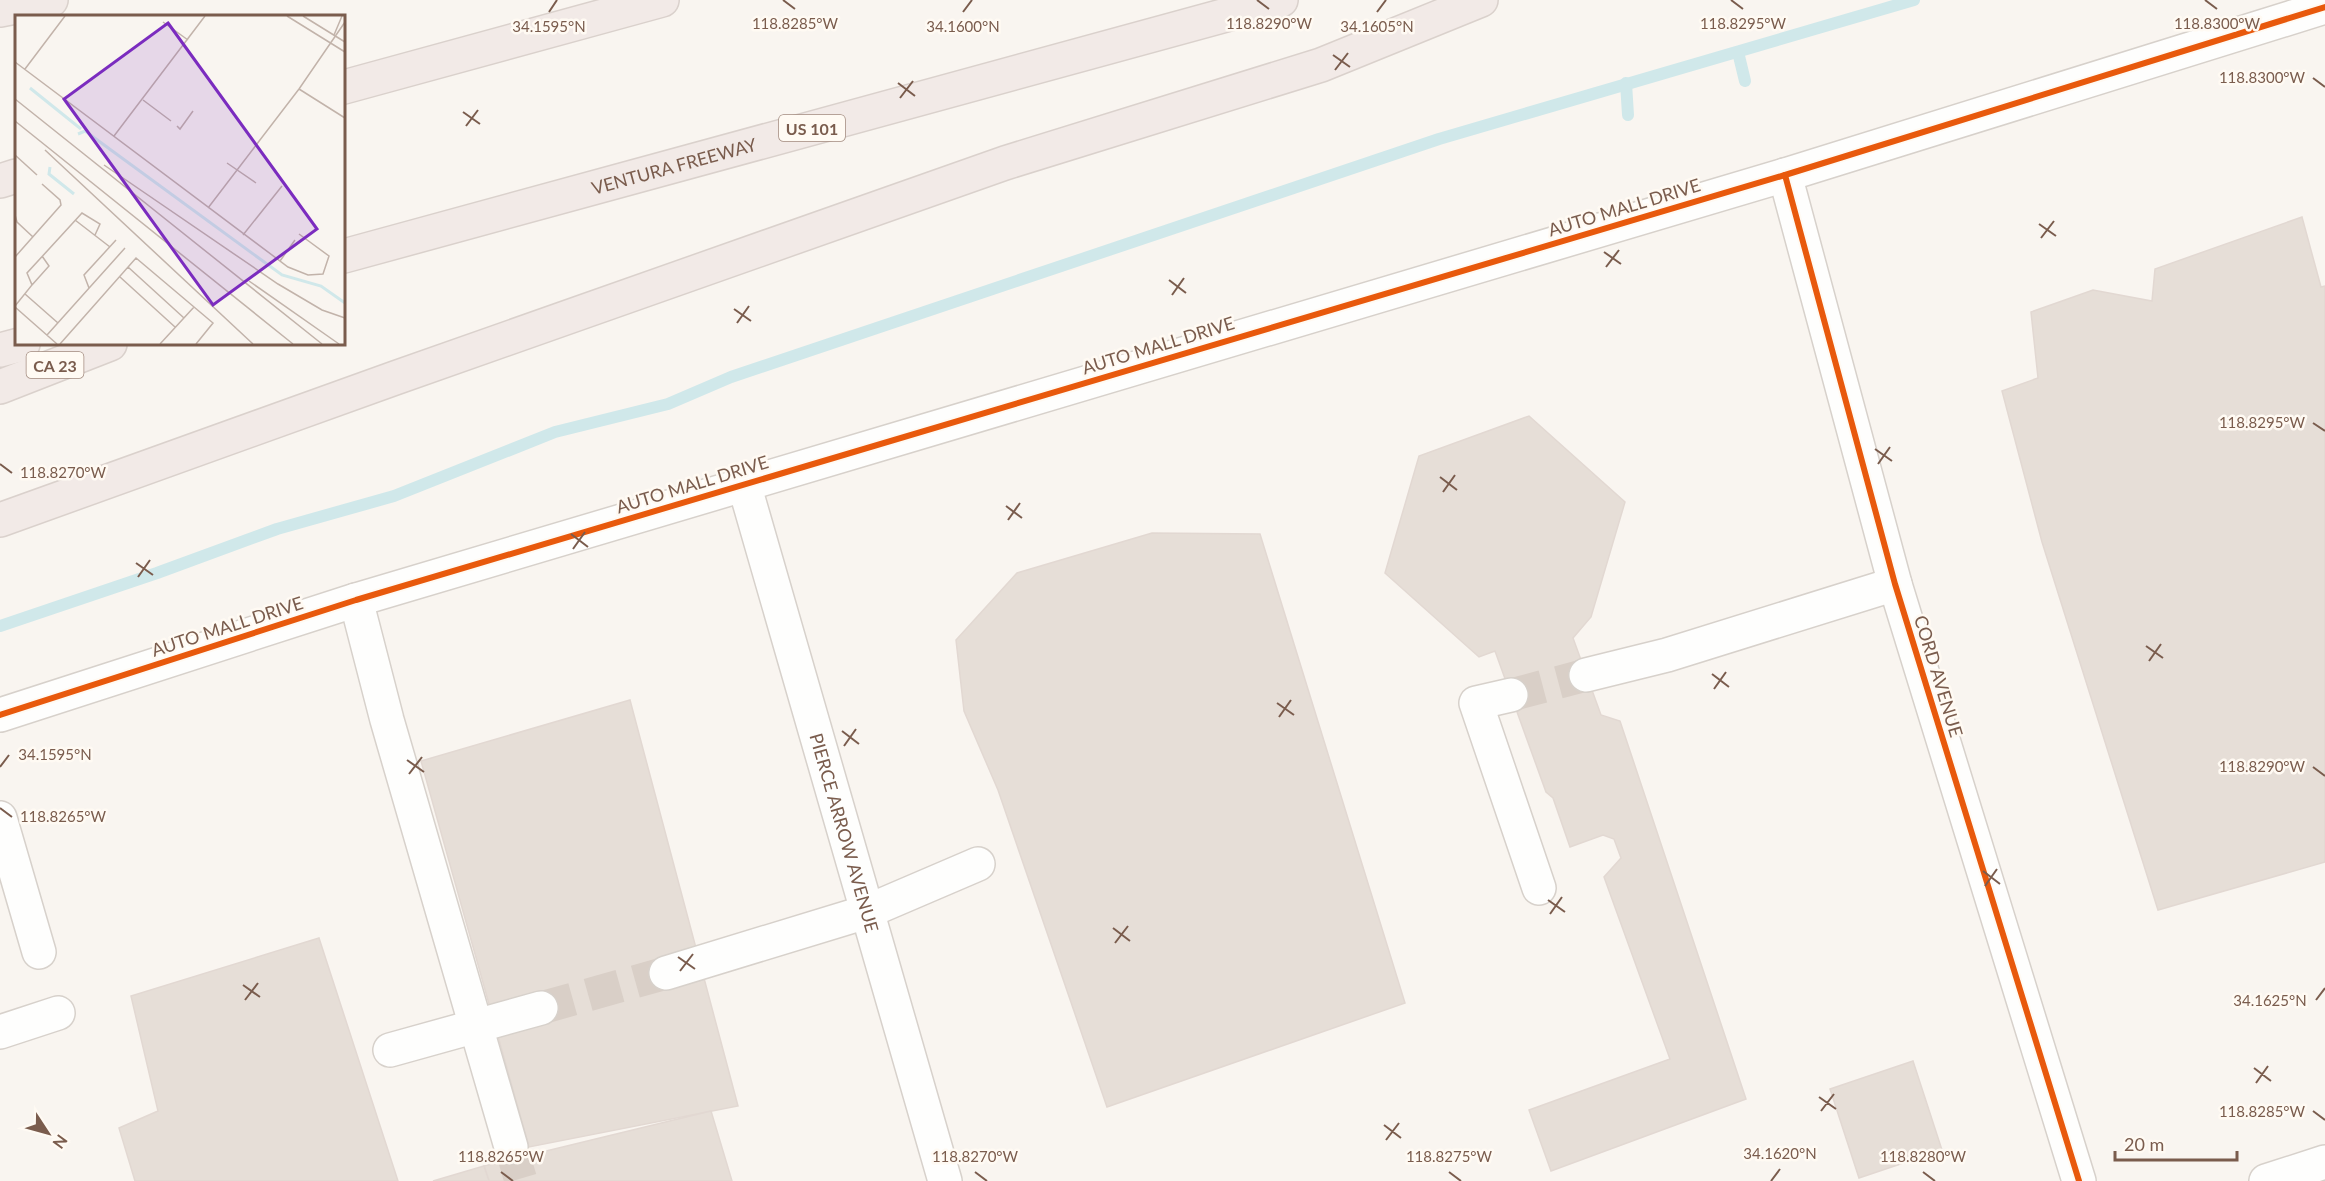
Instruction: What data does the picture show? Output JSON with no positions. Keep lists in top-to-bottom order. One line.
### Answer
{"streets":{"highway":["US 101","VENTURA FREEWAY","CA 23"],"street":["AUTO MALL DRIVE","CORD AVENUE","PIERCE ARROW AVENUE"]},"crossings":[["AUTO MALL DRIVE","CORD AVENUE"],["AUTO MALL DRIVE","PIERCE ARROW AVENUE"]],"scale_bar":"20 m","north":"bottom right","coordinates":["118.8300°W","118.8285°W","118.8290°W","118.8295°W","34.1595°N","34.1600°N","34.1605°N","118.8270°W","118.8265°W","34.1625°N","34.1620°N","118.8275°W","118.8280°W"]}
